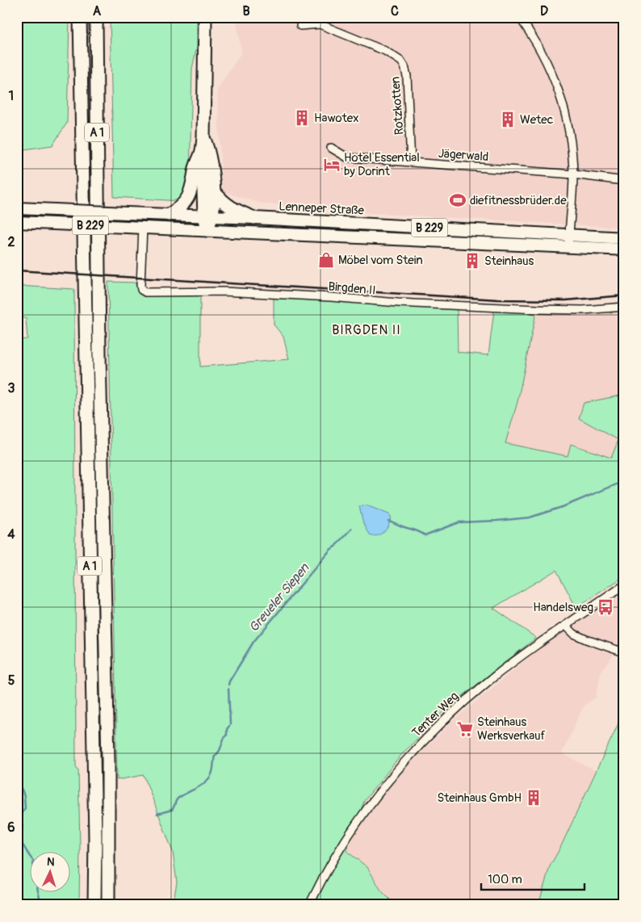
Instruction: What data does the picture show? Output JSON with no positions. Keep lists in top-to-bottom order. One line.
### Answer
{"streets":{"highway":["A 1"],"main road":["Lenneper Straße","B 229"],"street":["Rotzkotten","Jägerwald","Birgden II","Tenter Weg"]},"crossings":[["Rotzkotten","Jägerwald"],["B 229","Birgden II"]],"districts":["BIRGDEN II"],"water":["Greueler Siepen"],"places":{"building":["Hawotex","Wetec","Steinhaus","Steinhaus GmbH"],"hotel":["Hotel Essential by Dorint"],"sports":["diefitnessbrüder.de"],"shop":["Möbel vom Stein"],"bus stop":["Handelsweg"],"supermarket":["Steinhaus Werksverkauf"]},"scale_bar":"100 m","north":"top","grid":{"columns":["A","B","C","D"],"rows":["1","2","3","4","5","6"]}}
